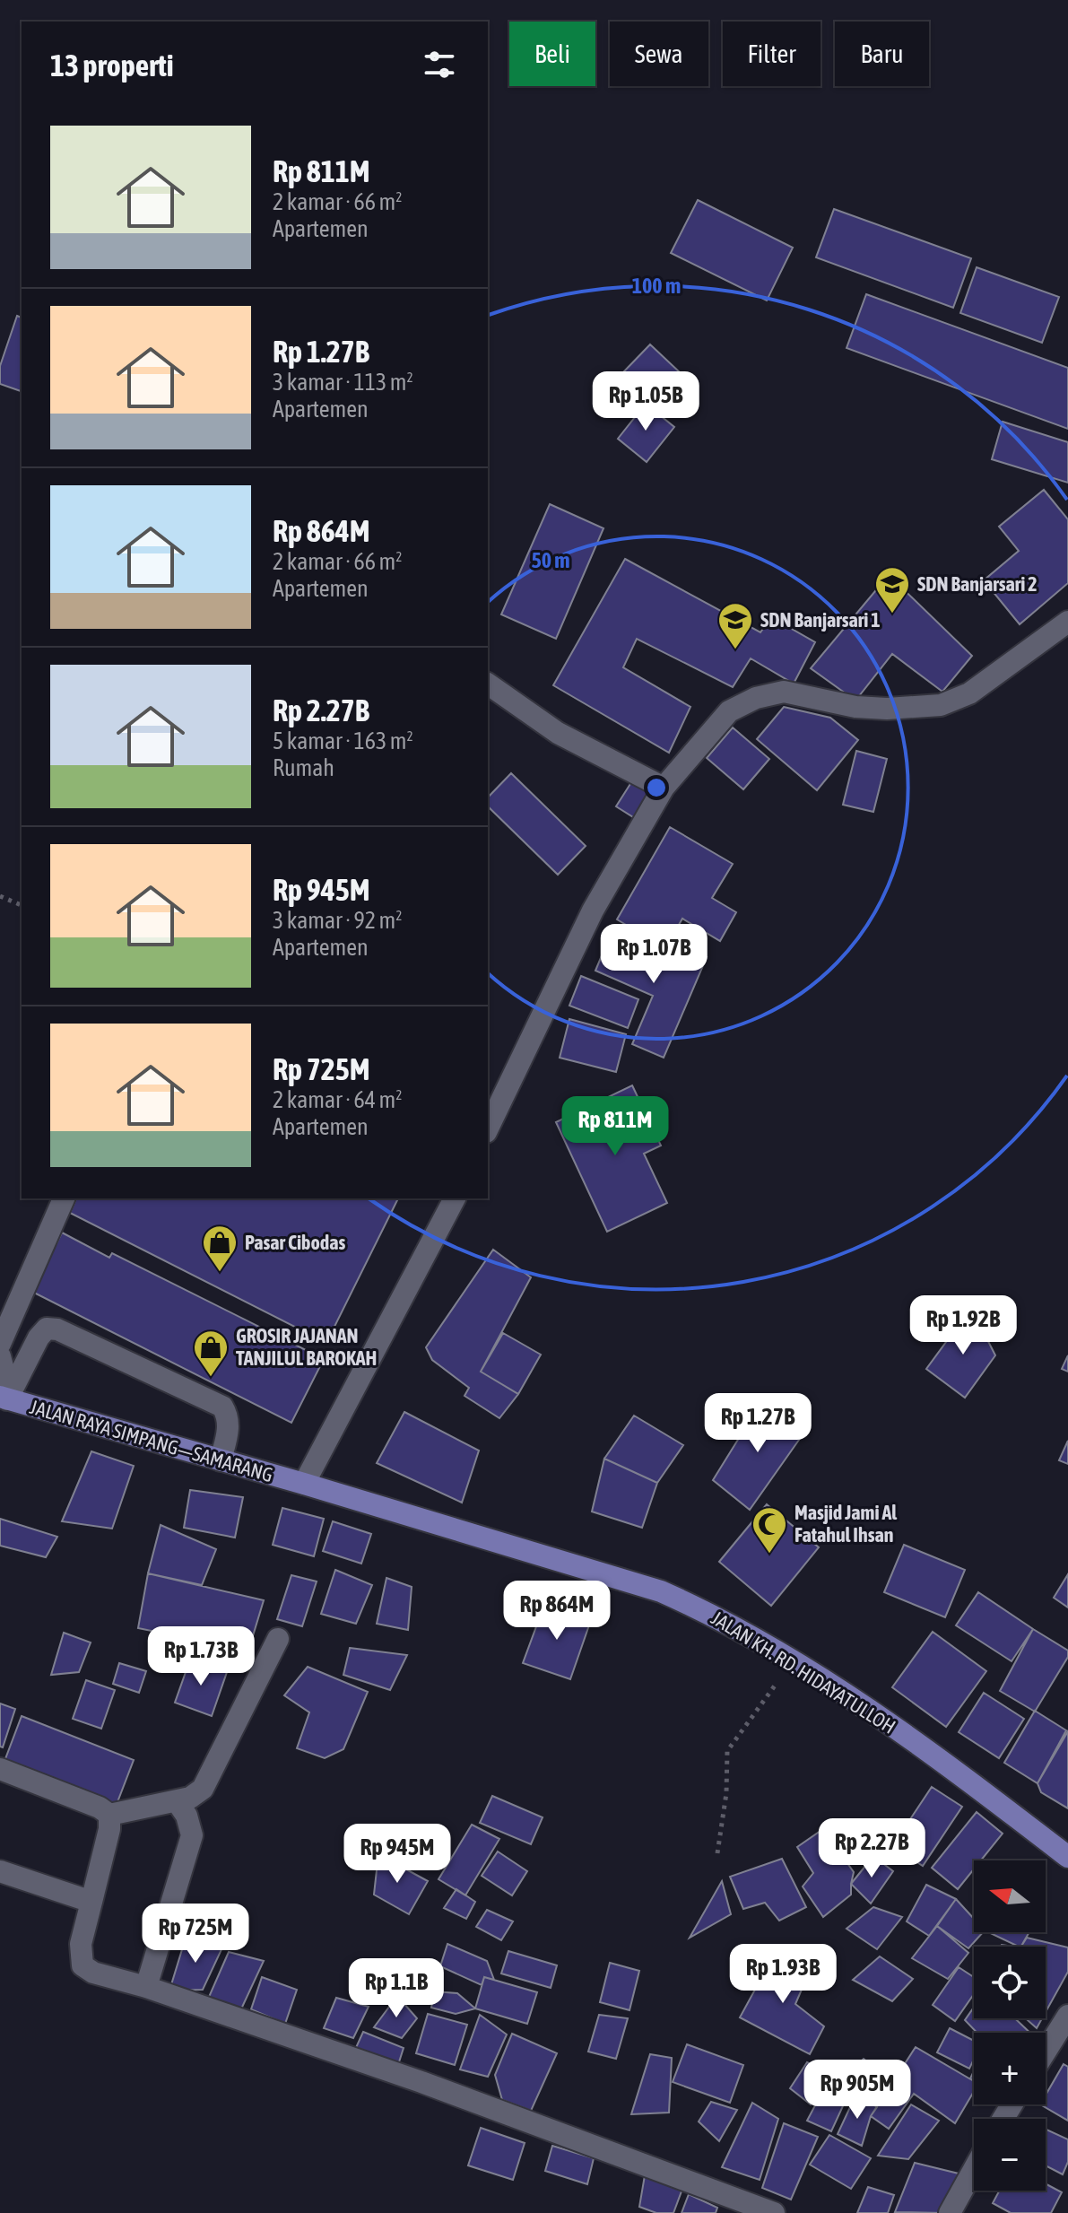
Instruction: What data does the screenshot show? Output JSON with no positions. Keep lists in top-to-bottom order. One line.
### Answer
{"streets":{"main road":["JALAN RAYA SIMPANG—SAMARANG","JALAN KH. RD. HIDAYATULLOH"]},"crossings":[["JALAN RAYA SIMPANG—SAMARANG","JALAN KH. RD. HIDAYATULLOH"]],"places":{"school or university":["SDN Banjarsari 2","SDN Banjarsari 1"],"shop":["Pasar Cibodas","GROSIR JAJANAN TANJILUL BAROKAH"],"mosque":["Masjid Jami Al Fatahul Ihsan"]},"north":"left","page":{"chip":["Beli","Sewa","Filter","Baru"],"heading":"13 properti","list":[{"name":"Rp 811M","note":"2 kamar · 66 m² · Apartemen"},{"name":"Rp 1.27B","note":"3 kamar · 113 m² · Apartemen"},{"name":"Rp 864M","note":"2 kamar · 66 m² · Apartemen"},{"name":"Rp 2.27B","note":"5 kamar · 163 m² · Rumah"},{"name":"Rp 945M","note":"3 kamar · 92 m² · Apartemen"},{"name":"Rp 725M","note":"2 kamar · 64 m² · Apartemen"}],"price":["Rp 1.05B","Rp 1.07B","Rp 811M","Rp 1.92B","Rp 1.27B","Rp 864M","Rp 1.73B","Rp 2.27B","Rp 945M","Rp 725M","Rp 1.93B","Rp 1.1B","Rp 905M"],"map_buttons":["+","−"]},"rings":["100 m","50 m"]}
